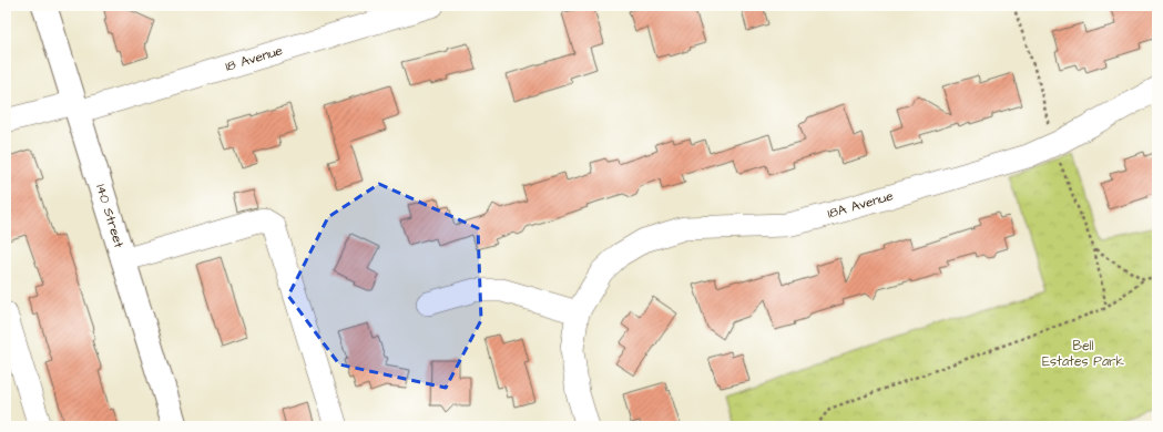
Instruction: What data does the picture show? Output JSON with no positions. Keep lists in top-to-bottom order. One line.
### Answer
{"streets":{"main road":["140 Street"],"street":["18 Avenue","18A Avenue"]},"crossings":[["18 Avenue","140 Street"]],"parks":["Bell Estates Park"]}
